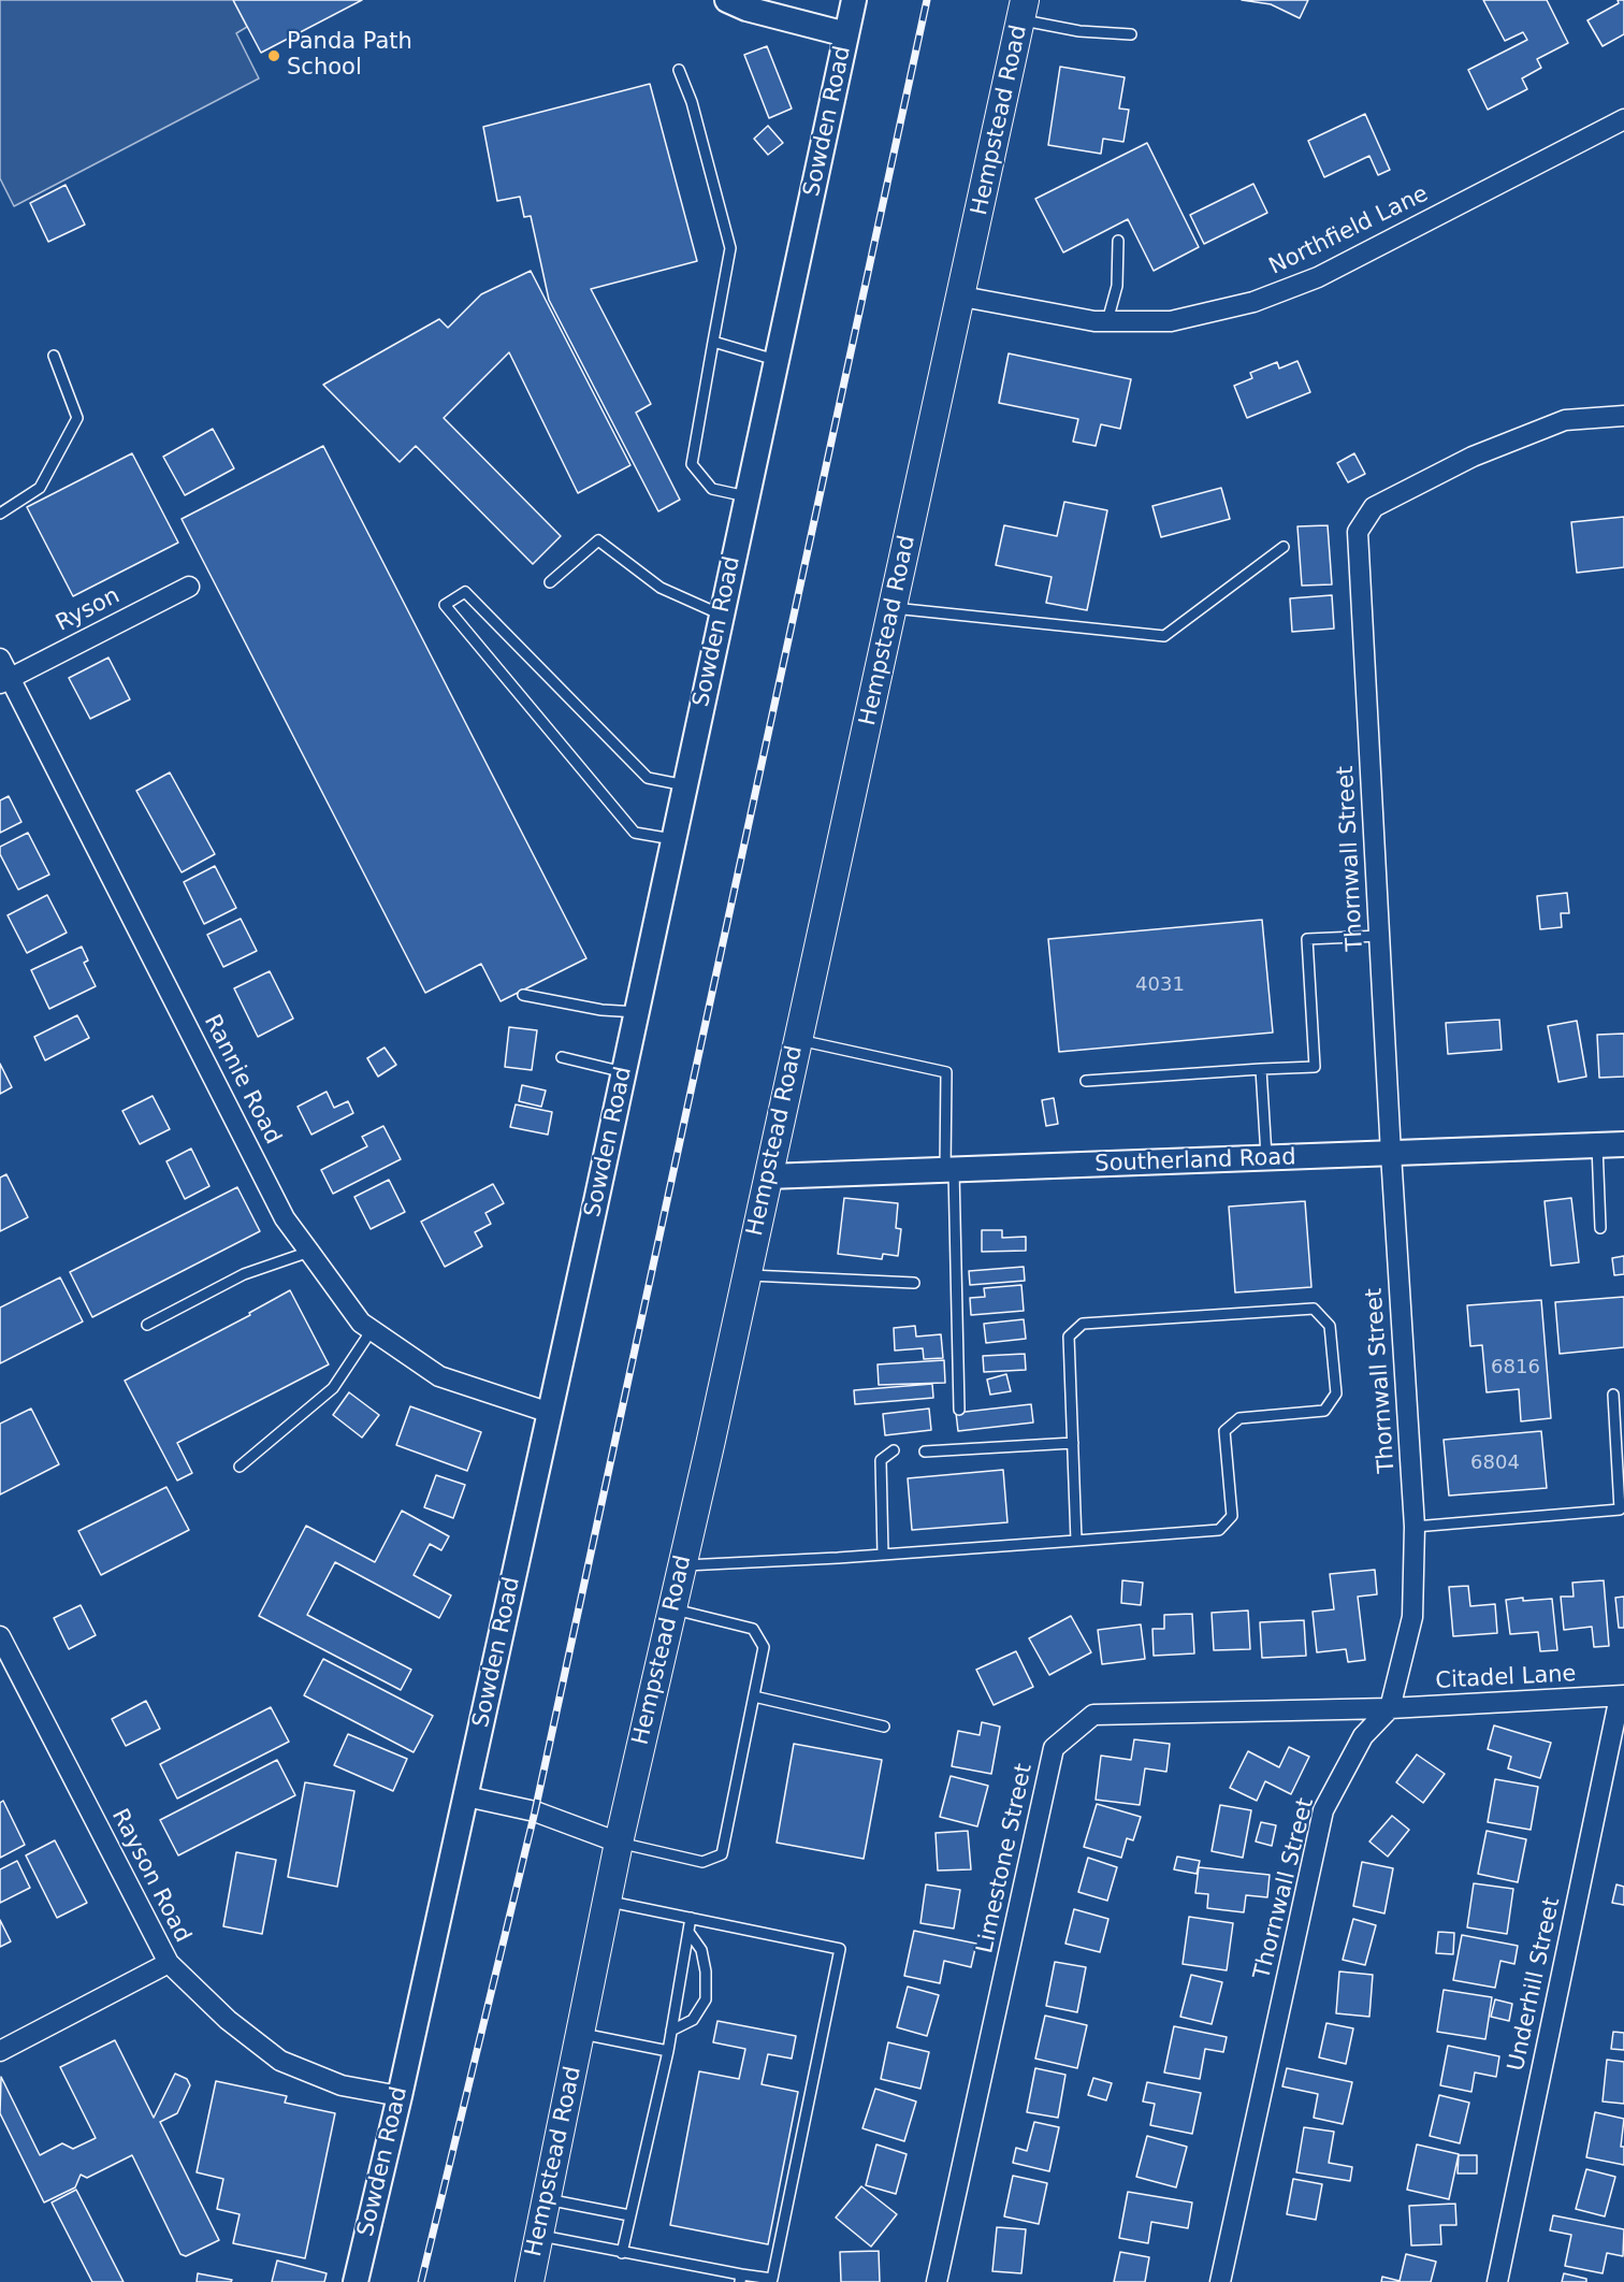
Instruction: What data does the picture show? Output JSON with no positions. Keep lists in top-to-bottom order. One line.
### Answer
{"streets":{"main road":["Hempstead Road"],"street":["Sowden Road","Northfield Lane","Ryson","Thornwall Street","Rannie Road","Southerland Road","Citadel Lane","Limestone Street","Rayson Road","Underhill Street"]},"crossings":[["Hempstead Road","Northfield Lane"],["Hempstead Road","Southerland Road"],["Sowden Road","Rannie Road"],["Sowden Road","Rayson Road"],["Ryson","Rannie Road"],["Thornwall Street","Southerland Road"],["Thornwall Street","Citadel Lane"],["Thornwall Street","Limestone Street"],["Citadel Lane","Limestone Street"],["Citadel Lane","Underhill Street"]],"places":["Panda Path School"],"house_numbers":["4031","6816","6804"]}
